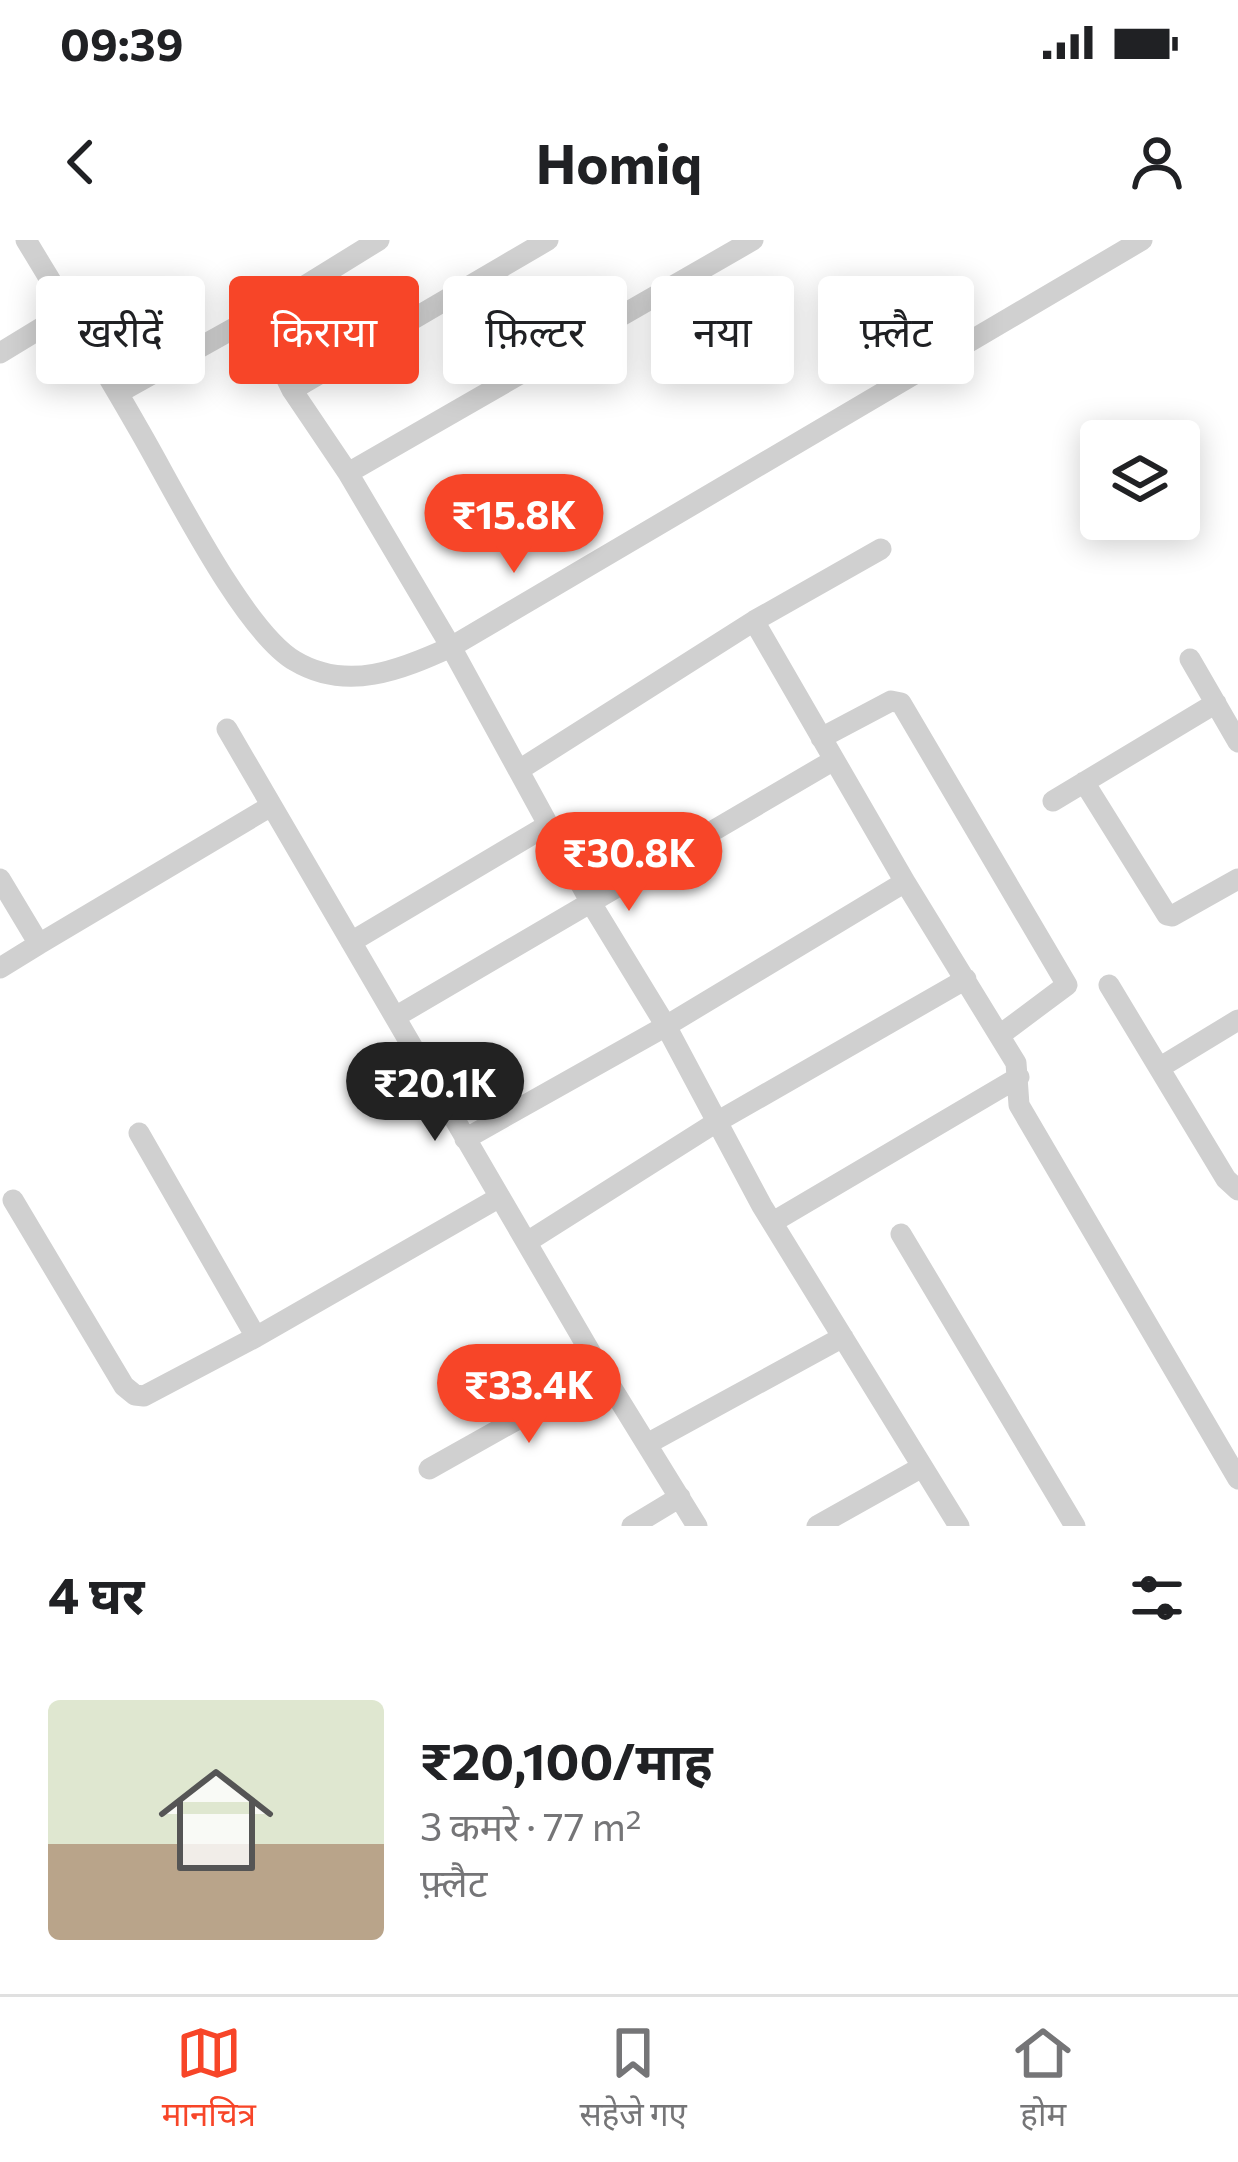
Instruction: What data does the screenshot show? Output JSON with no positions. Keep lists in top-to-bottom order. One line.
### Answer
{"page":{"status":"09:39","header":"Homiq","chip":["खरीदें","किराया","फ़िल्टर","नया","फ़्लैट"],"price":["₹15.8K","₹30.8K","₹20.1K","₹33.4K"],"heading":"4 घर","list":[{"name":"₹20,100/माह","note":"3 कमरे · 77 m² · फ़्लैट"}],"tabs":["मानचित्र","सहेजे गए","होम"]}}
